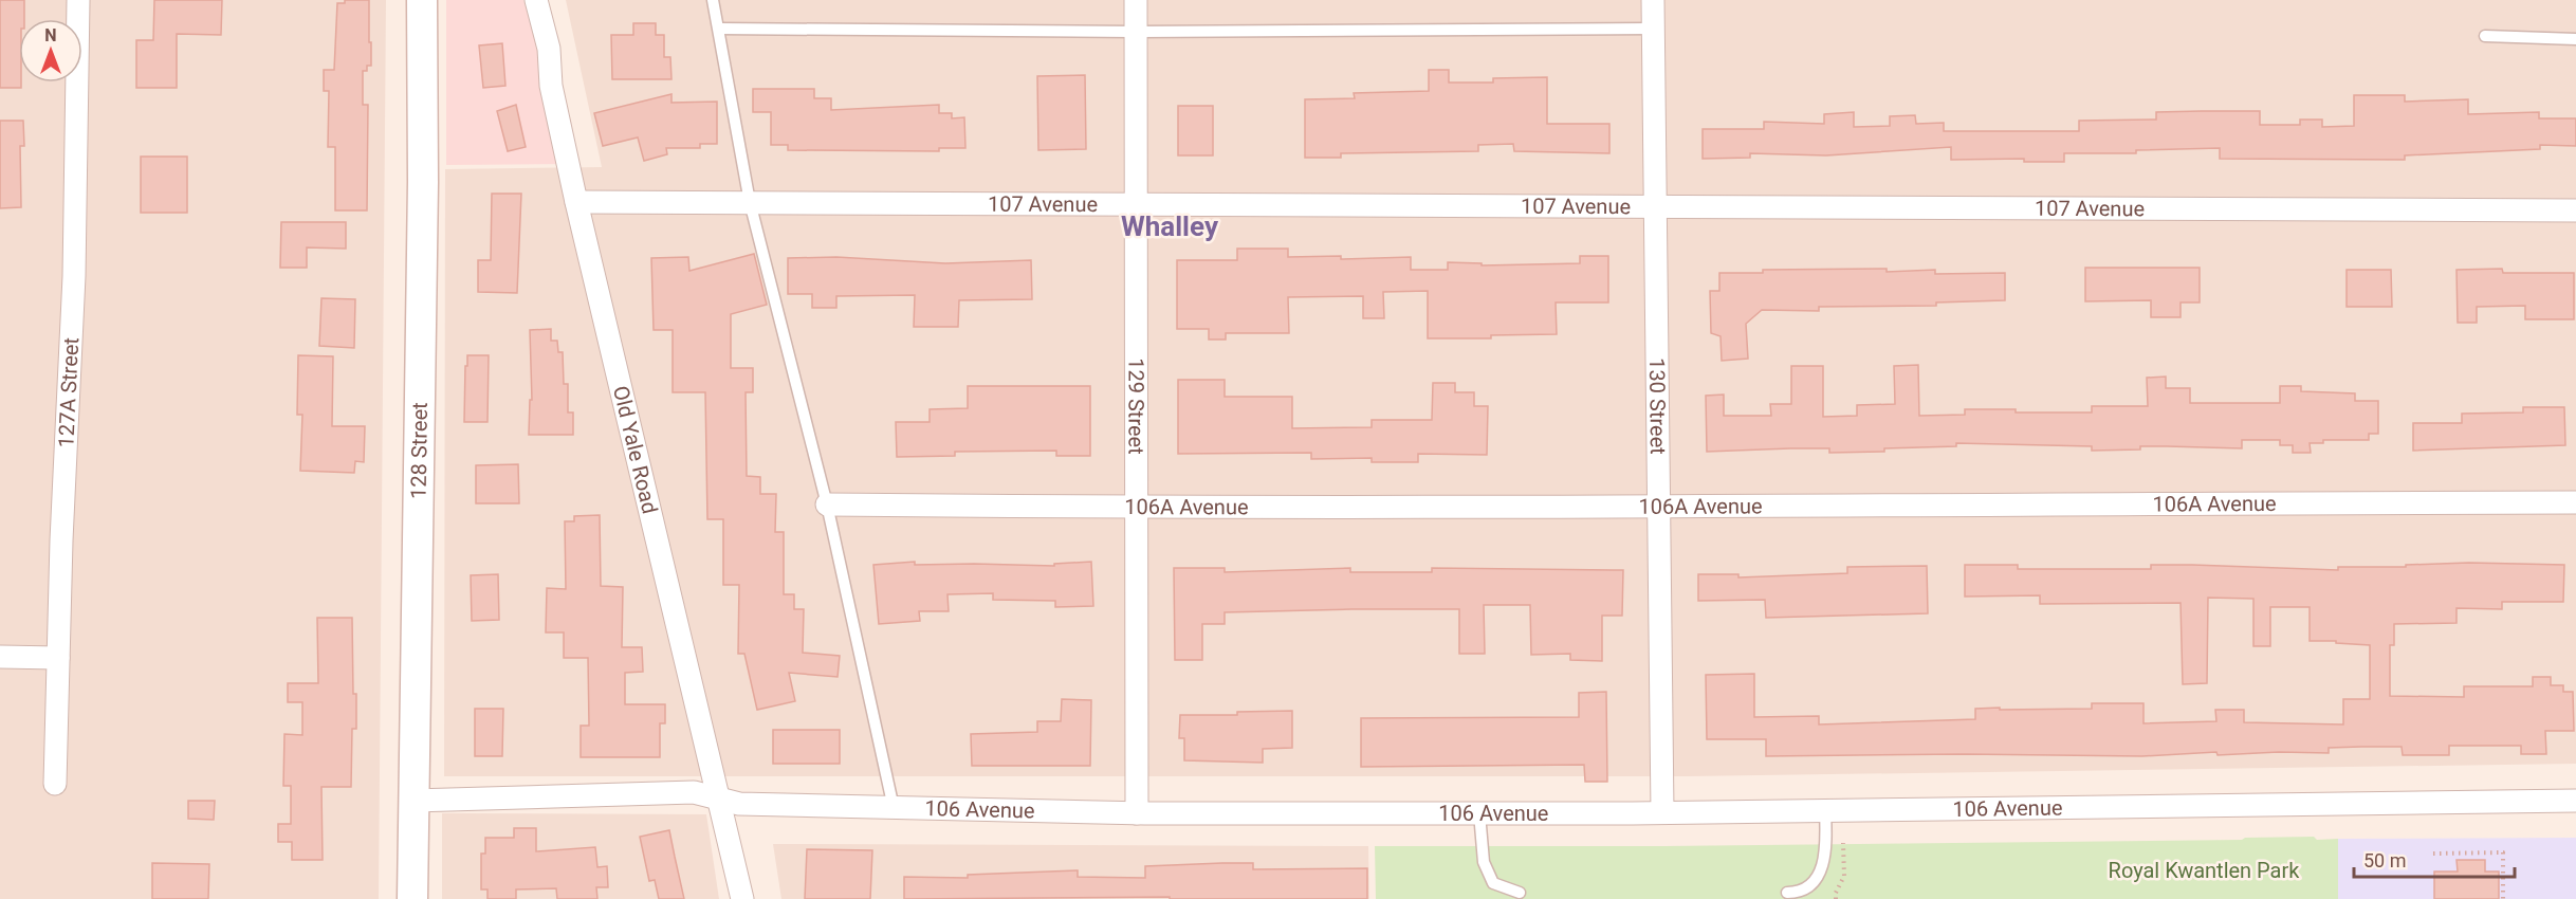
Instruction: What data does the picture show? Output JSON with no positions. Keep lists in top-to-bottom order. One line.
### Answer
{"streets":{"main road":["128 Street"],"street":["107 Avenue","127A Street","130 Street","129 Street","Old Yale Road","106A Avenue","106 Avenue"]},"crossings":[["107 Avenue","130 Street"],["107 Avenue","129 Street"],["107 Avenue","Old Yale Road"],["130 Street","106A Avenue"],["130 Street","106 Avenue"],["129 Street","106A Avenue"],["129 Street","106 Avenue"],["128 Street","106 Avenue"],["Old Yale Road","106 Avenue"]],"districts":["Whalley"],"parks":["Royal Kwantlen Park"],"scale_bar":"50 m","north":"top"}
